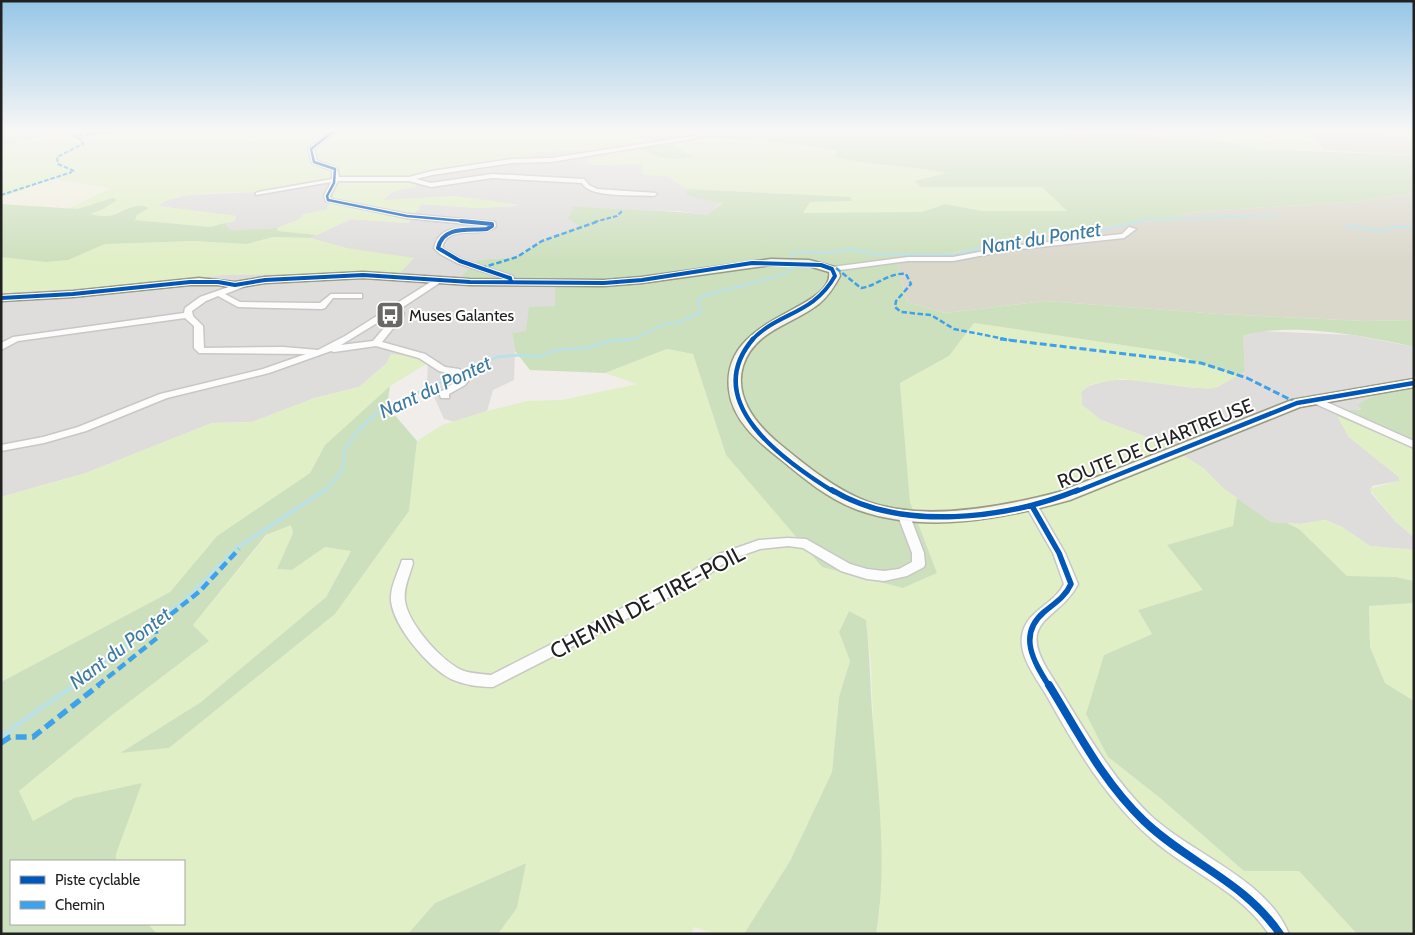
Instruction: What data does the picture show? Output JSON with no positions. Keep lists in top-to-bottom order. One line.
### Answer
{"streets":{"main road":["ROUTE DE CHARTREUSE"],"street":["CHEMIN DE TIRE-POIL"]},"crossings":[["ROUTE DE CHARTREUSE","CHEMIN DE TIRE-POIL"]],"water":["Nant du Pontet"],"places":{"bus stop":["Muses Galantes"]},"legend":["Piste cyclable","Chemin"]}
